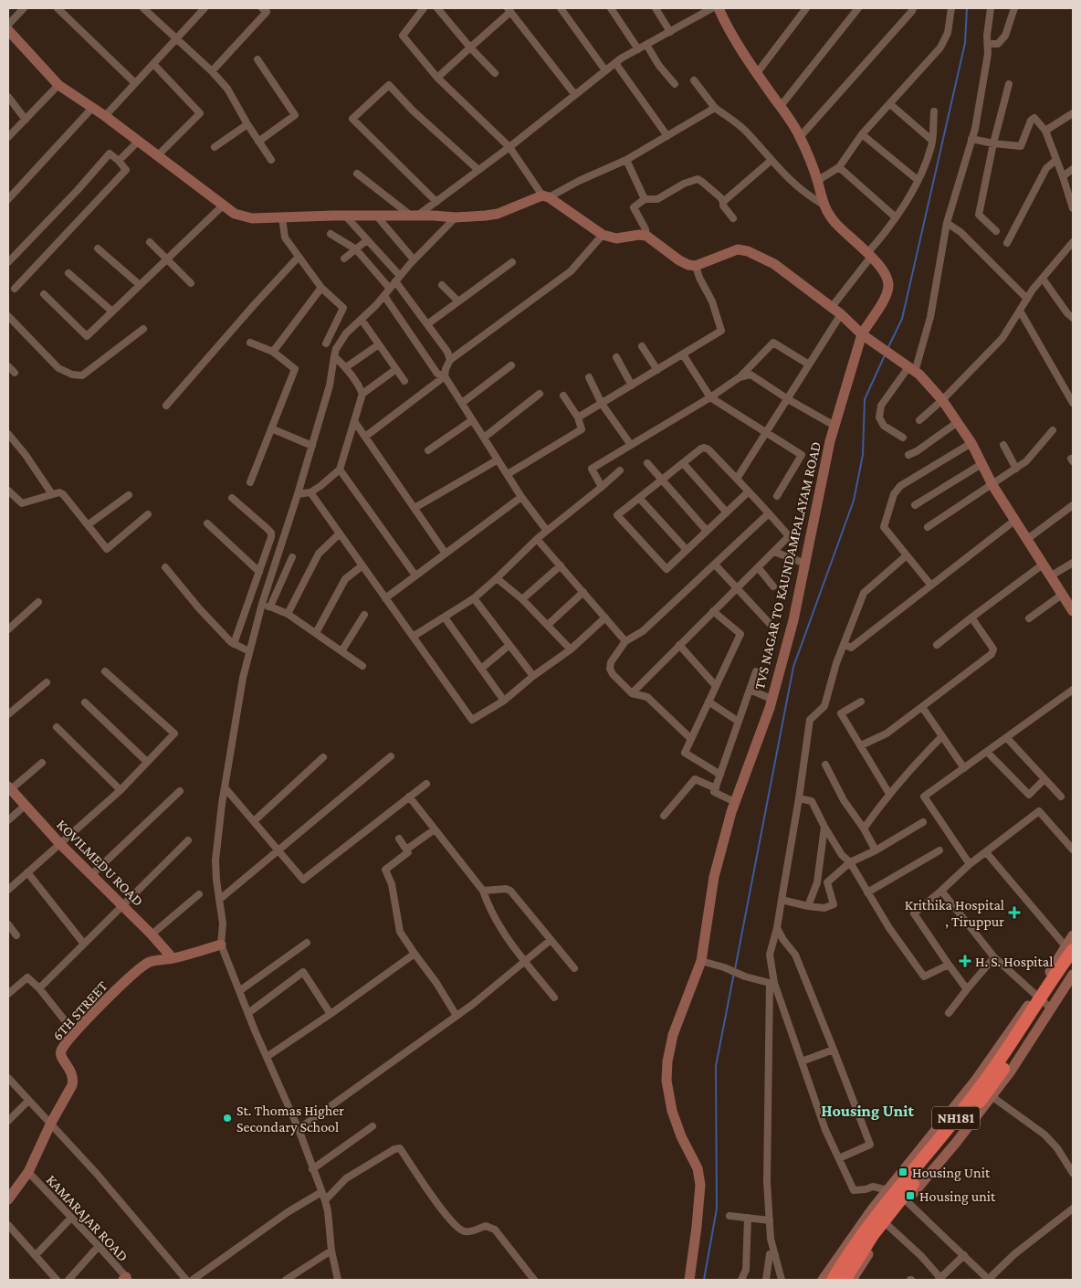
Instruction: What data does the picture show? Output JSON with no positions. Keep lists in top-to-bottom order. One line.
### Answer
{"streets":{"highway":["NH181"],"main road":["TVS NAGAR TO KAUNDAMPALAYAM ROAD","KOVILMEDU ROAD","6TH STREET"],"street":["KAMARAJAR ROAD"]},"crossings":[["KOVILMEDU ROAD","6TH STREET"],["6TH STREET","KAMARAJAR ROAD"]],"districts":["Housing Unit"],"places":{"health":["Krithika Hospital , Tiruppur","H. S. Hospital"],"other":["St. Thomas Higher Secondary School"],"transit":["Housing Unit","Housing unit"]}}
